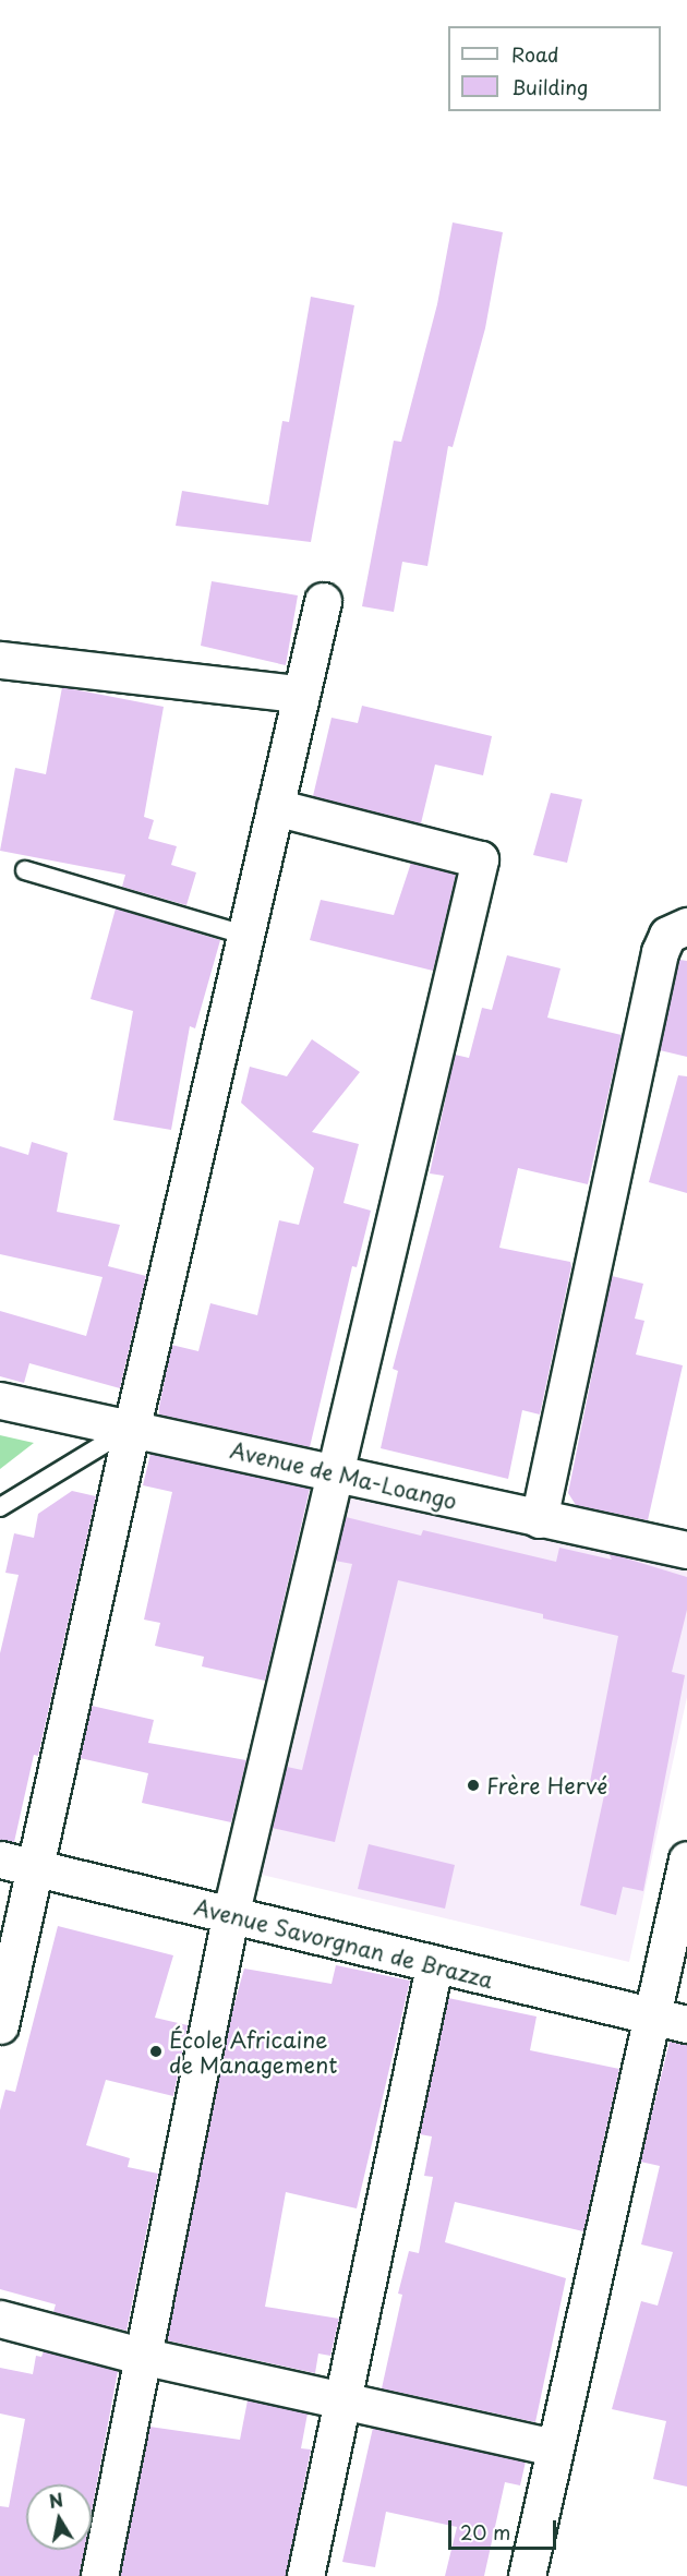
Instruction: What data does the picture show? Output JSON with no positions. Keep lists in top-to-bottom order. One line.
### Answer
{"streets":{"street":["Avenue de Ma-Loango","Avenue Savorgnan de Brazza"]},"places":["Frère Hervé","École Africaine de Management"],"legend":["Road","Building"],"scale_bar":"20 m","north":"top"}
